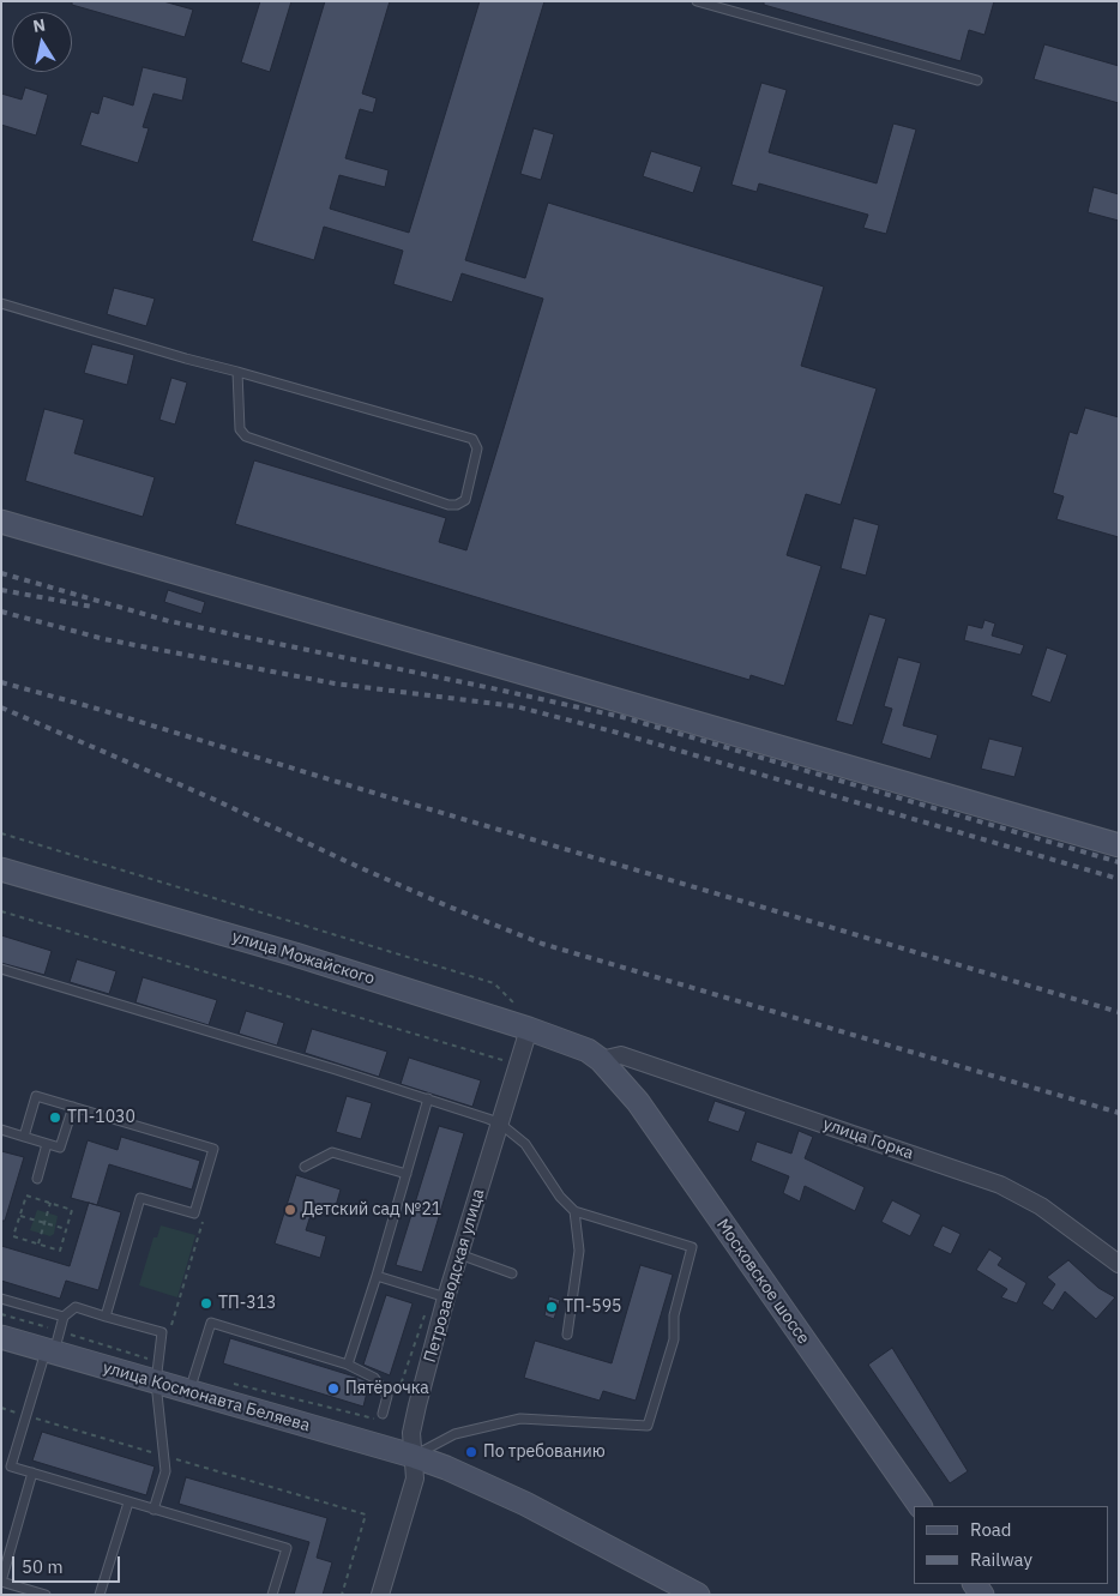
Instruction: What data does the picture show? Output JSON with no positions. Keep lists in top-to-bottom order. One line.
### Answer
{"streets":{"street":["улица Можайского","улица Горка","Петрозаводская улица","Московское шоссе","улица Космонавта Беляева"]},"crossings":[["улица Можайского","улица Горка"],["улица Можайского","Петрозаводская улица"],["улица Можайского","Московское шоссе"],["улица Горка","Московское шоссе"],["Петрозаводская улица","улица Космонавта Беляева"]],"places":["ТП-1030","Детский сад №21","ТП-313","ТП-595","Пятёрочка","По требованию"],"legend":["Road","Railway"],"scale_bar":"50 m","north":"top"}
